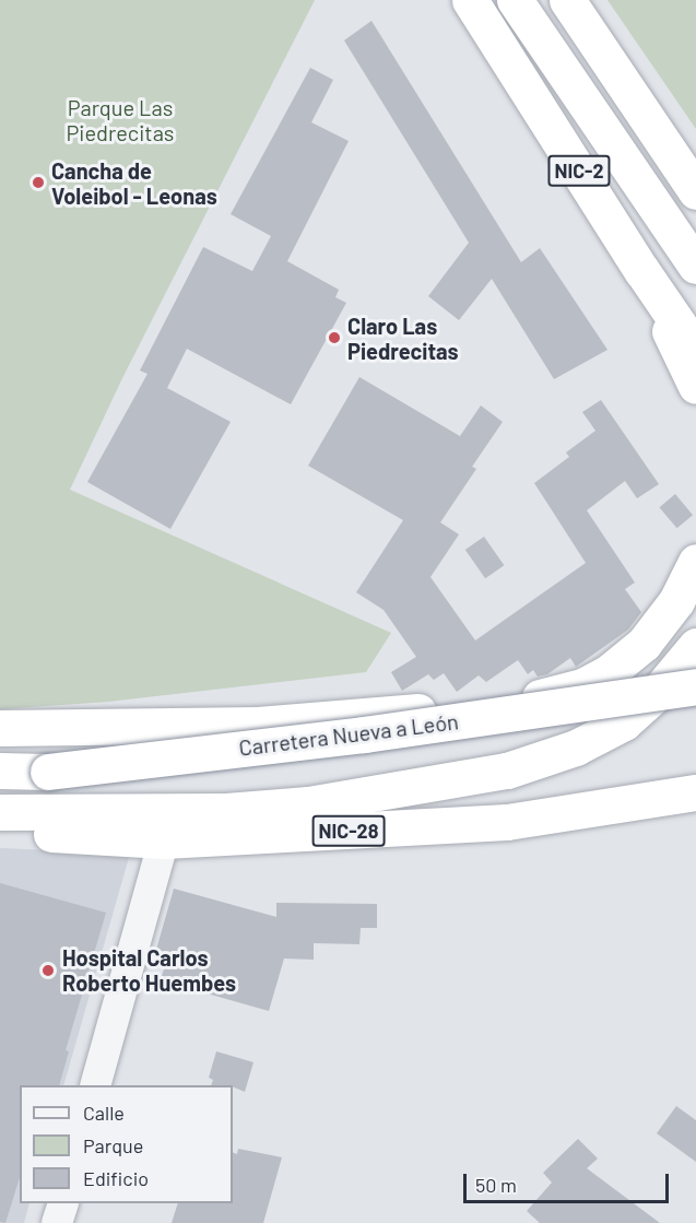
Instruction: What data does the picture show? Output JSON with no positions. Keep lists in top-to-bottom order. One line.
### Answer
{"streets":{"highway":["NIC-2","Carretera Nueva a León","NIC-28"]},"parks":["Parque Las Piedrecitas"],"places":["Cancha de Voleibol - Leonas","Claro Las Piedrecitas","Hospital Carlos Roberto Huembes"],"legend":["Calle","Parque","Edificio"],"scale_bar":"50 m"}
